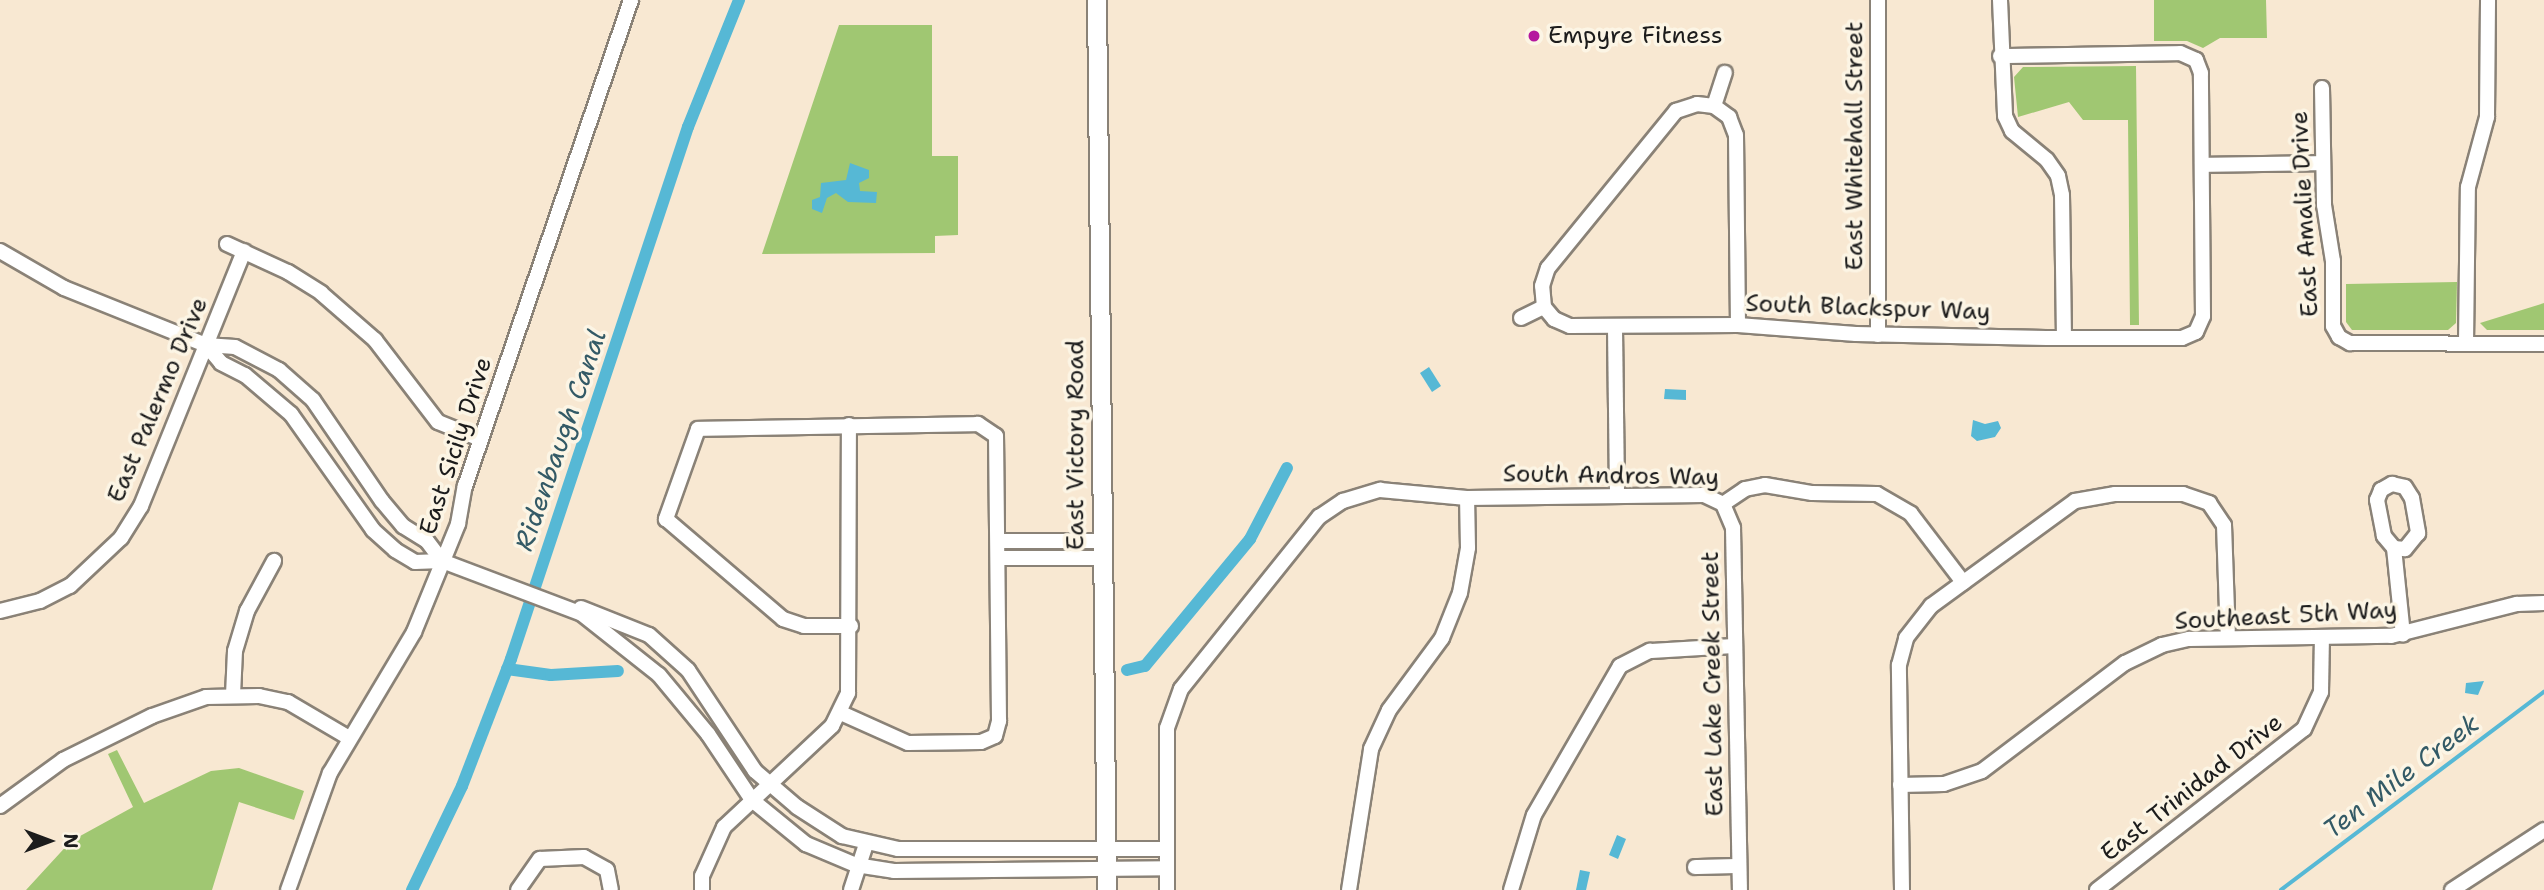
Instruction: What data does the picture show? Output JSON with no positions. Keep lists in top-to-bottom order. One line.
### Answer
{"streets":{"main road":["East Victory Road"],"street":["East Whitehall Street","East Amalie Drive","South Blackspur Way","East Palermo Drive","East Sicily Drive","South Andros Way","Southeast 5th Way","East Lake Creek Street","East Trinidad Drive"]},"crossings":[["East Whitehall Street","South Blackspur Way"],["South Andros Way","East Lake Creek Street"],["Southeast 5th Way","East Trinidad Drive"]],"water":["Ridenbaugh Canal","Ten Mile Creek"],"places":["Empyre Fitness"],"north":"right"}
